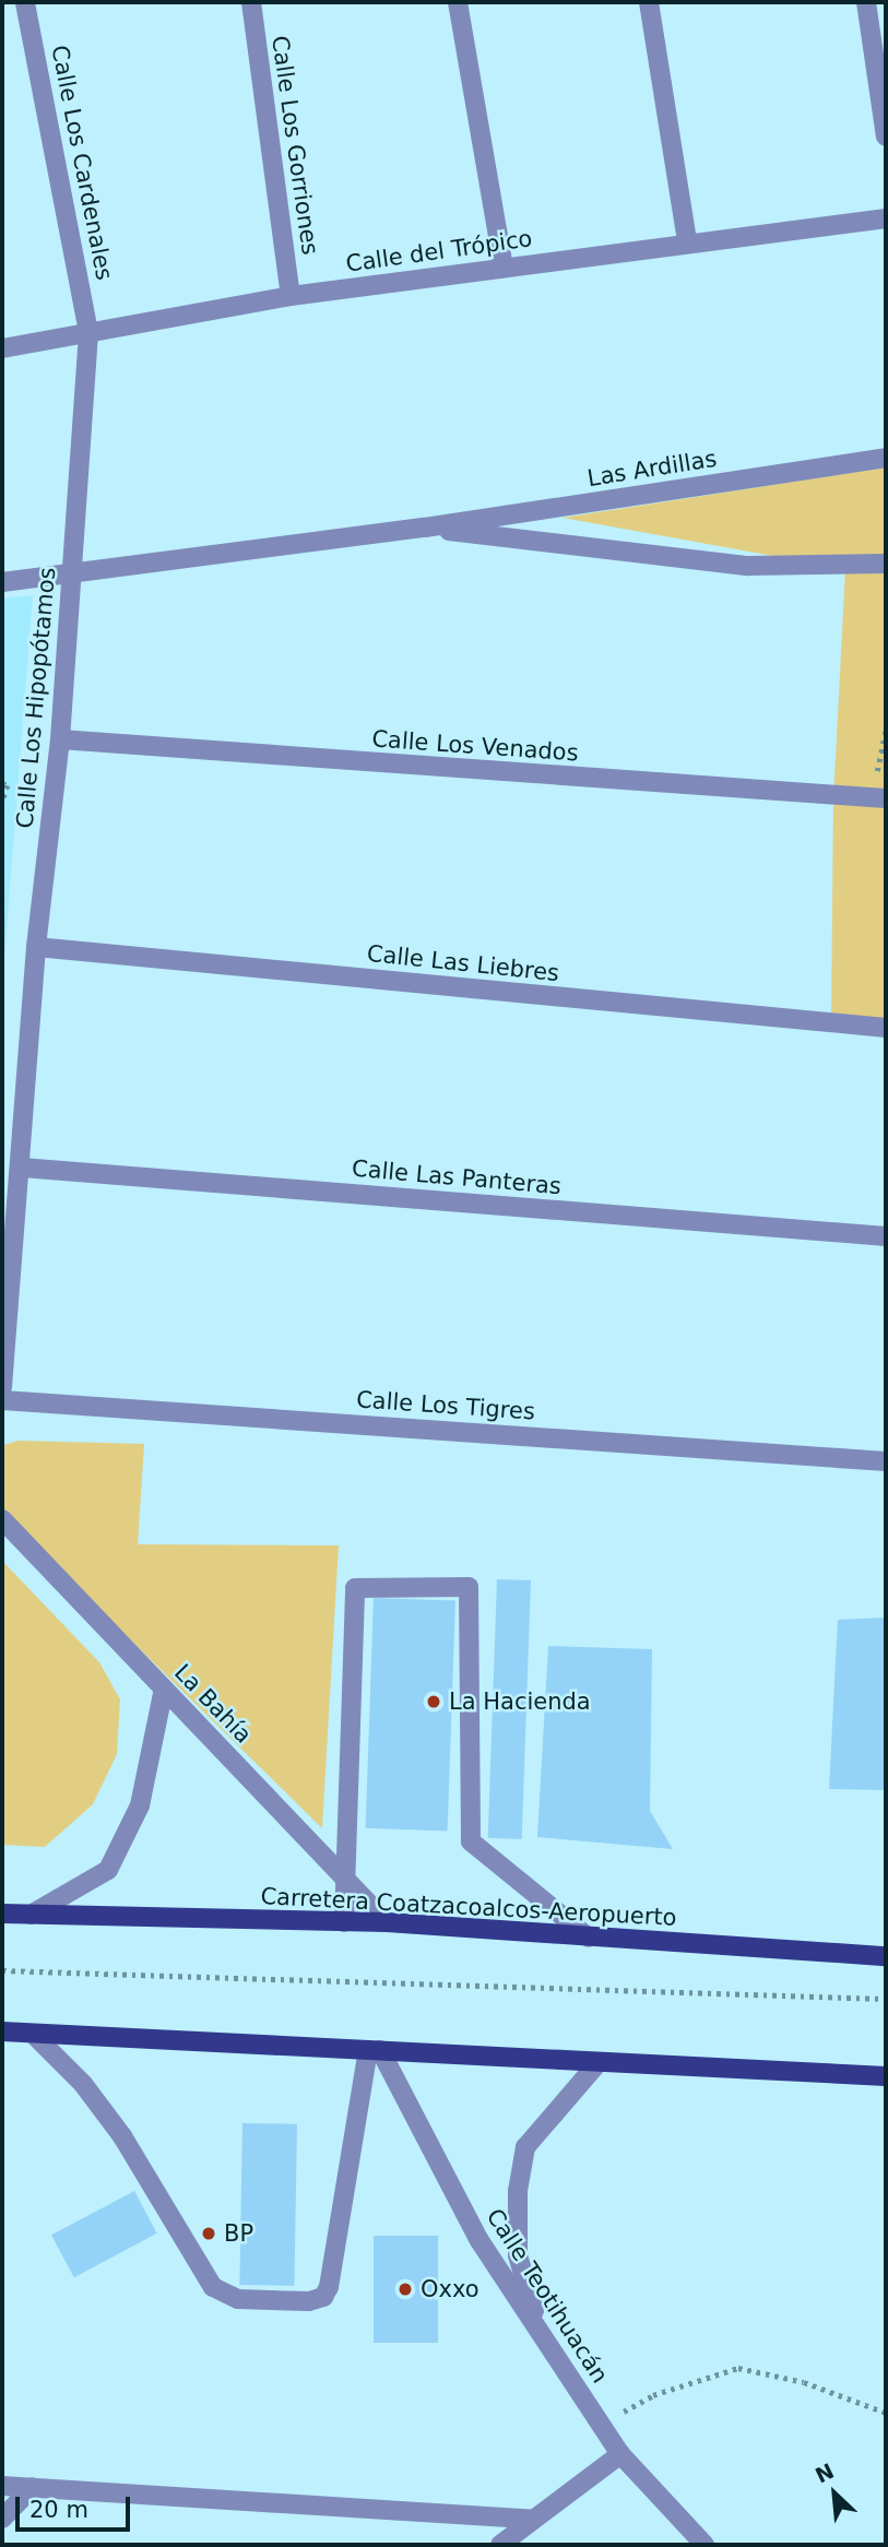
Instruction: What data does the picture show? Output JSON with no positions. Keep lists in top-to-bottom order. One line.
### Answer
{"streets":{"main road":["Carretera Coatzacoalcos-Aeropuerto"],"street":["Calle Los Gorriones","Calle Los Cardenales","Calle del Trópico","Las Ardillas","Calle Los Hipopótamos","Calle Los Venados","Calle Las Liebres","Calle Las Panteras","Calle Los Tigres","La Bahía","Calle Teotihuacán"]},"crossings":[["Calle Los Gorriones","Calle del Trópico"],["Calle Los Cardenales","Calle del Trópico"],["Calle Los Cardenales","Calle Los Hipopótamos"],["Calle del Trópico","Calle Los Hipopótamos"],["Las Ardillas","Calle Los Hipopótamos"],["Calle Los Hipopótamos","Calle Los Venados"],["Calle Los Hipopótamos","Calle Las Liebres"],["Calle Los Hipopótamos","Calle Las Panteras"],["La Bahía","Carretera Coatzacoalcos-Aeropuerto"]],"places":["La Hacienda","BP","Oxxo"],"scale_bar":"20 m","north":"top left"}
